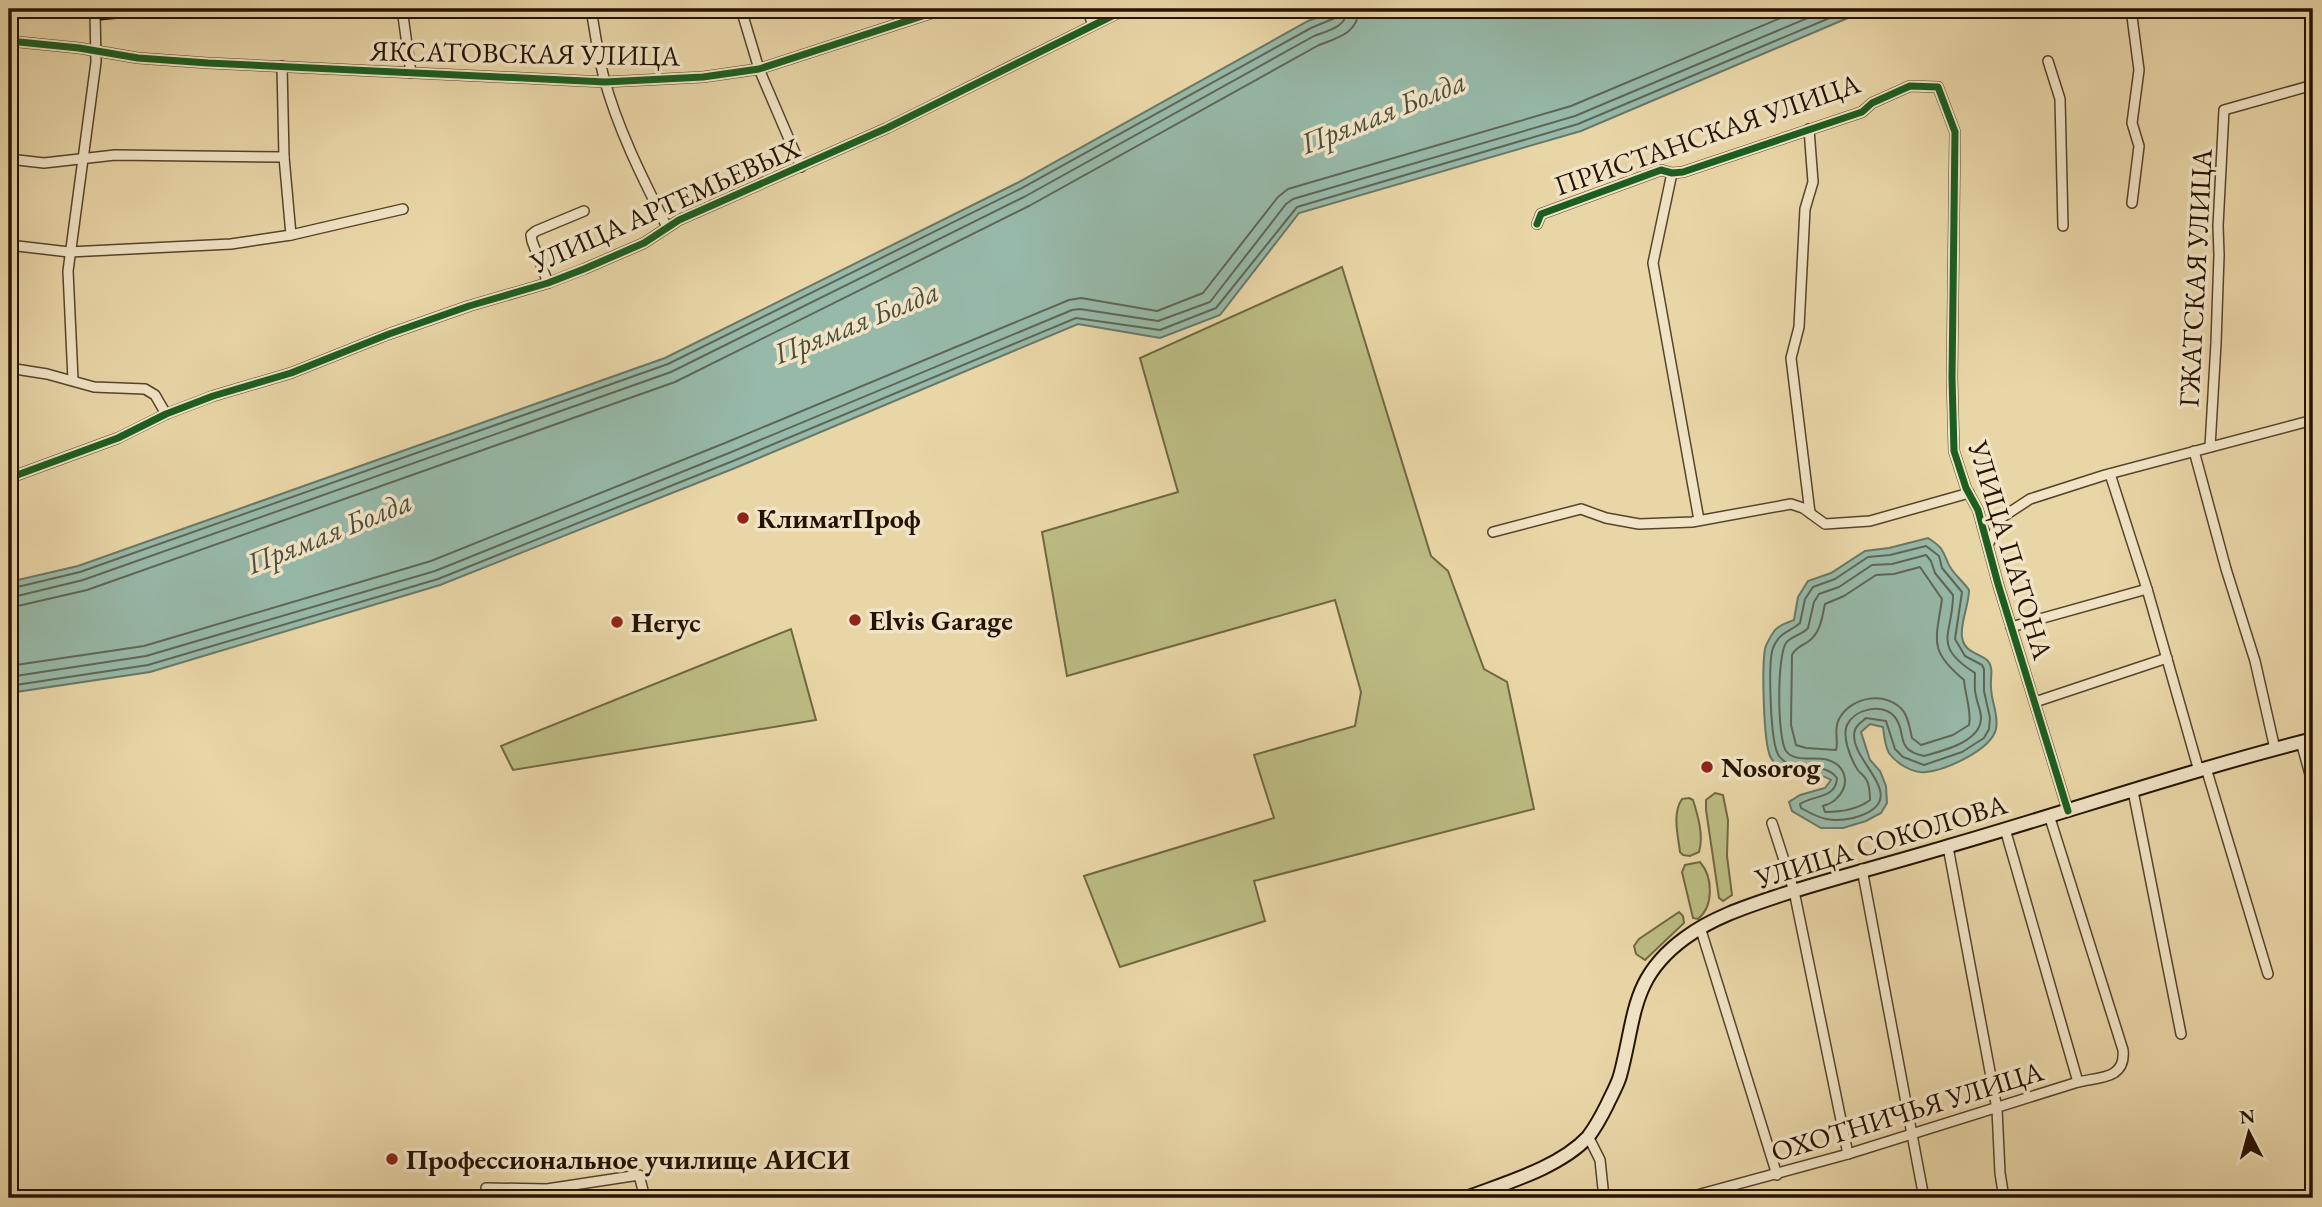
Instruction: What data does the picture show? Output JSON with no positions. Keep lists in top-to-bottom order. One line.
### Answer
{"streets":{"main road":["УЛИЦА СОКОЛОВА"],"street":["ЯКСАТОВСКАЯ УЛИЦА","ПРИСТАНСКАЯ УЛИЦА","УЛИЦА АРТЕМЬЕВЫХ","ГЖАТСКАЯ УЛИЦА","УЛИЦА ПАТОНА","ОХОТНИЧЬЯ УЛИЦА"]},"crossings":[["ПРИСТАНСКАЯ УЛИЦА","УЛИЦА ПАТОНА"],["УЛИЦА ПАТОНА","УЛИЦА СОКОЛОВА"],["УЛИЦА СОКОЛОВА","ОХОТНИЧЬЯ УЛИЦА"]],"water":["Прямая Болда"],"places":["КлиматПроф","Elvis Garage","Негус","Nosorog","Профессиональное училище АИСИ"],"north":"top"}
